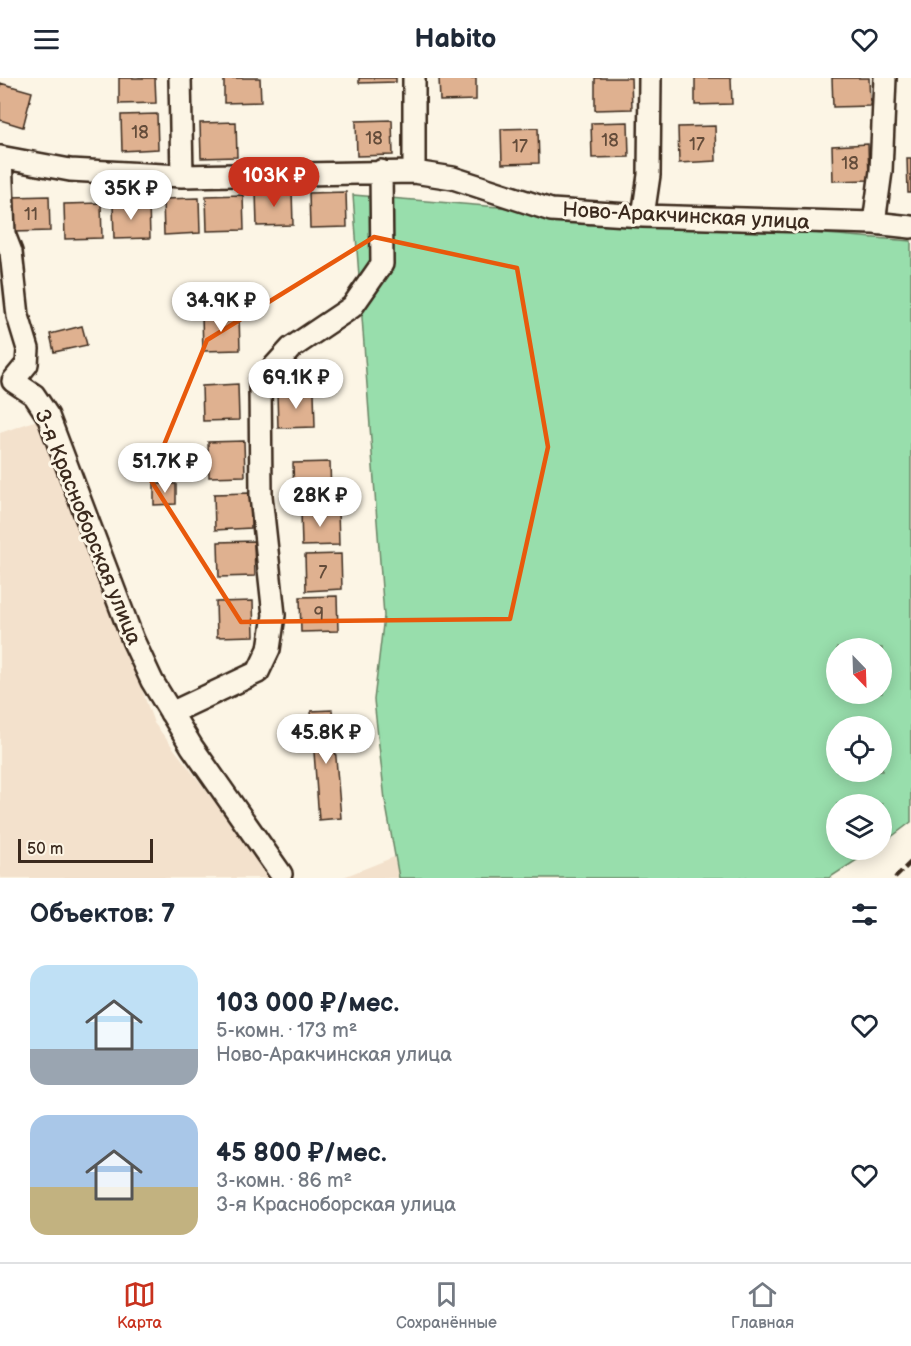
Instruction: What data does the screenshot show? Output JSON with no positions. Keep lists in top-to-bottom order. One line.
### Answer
{"streets":{"street":["Ново-Аракчинская улица","3-я Красноборская улица"]},"crossings":[["Ново-Аракчинская улица","3-я Красноборская улица"]],"house_numbers":["18","18","18","17","17","18","11","7","9"],"scale_bar":"50 m","north":"bottom right","page":{"header":"Habito","price":["103K ₽","35K ₽","34.9K ₽","69.1K ₽","51.7K ₽","28K ₽","45.8K ₽"],"scale":"50 m","heading":"Объектов: 7","list":[{"name":"103 000 ₽/мес.","note":"5-комн. · 173 m² · Ново-Аракчинская улица"},{"name":"45 800 ₽/мес.","note":"3-комн. · 86 m² · 3-я Красноборская улица"}],"tabs":["Карта","Сохранённые","Главная"]}}
